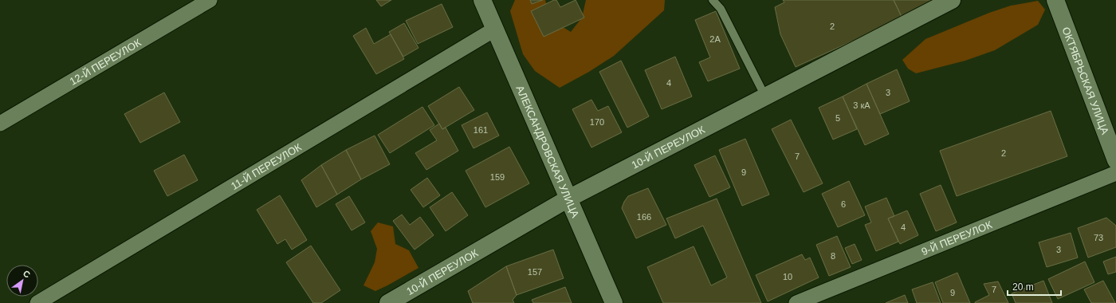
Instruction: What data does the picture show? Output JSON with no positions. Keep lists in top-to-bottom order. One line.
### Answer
{"streets":{"street":["12-Й ПЕРЕУЛОК","ОКТЯБРЬСКАЯ УЛИЦА","10-Й ПЕРЕУЛОК","АЛЕКСАНДРОВСКАЯ УЛИЦА","11-Й ПЕРЕУЛОК","9-Й ПЕРЕУЛОК"]},"crossings":[["10-Й ПЕРЕУЛОК","АЛЕКСАНДРОВСКАЯ УЛИЦА"],["АЛЕКСАНДРОВСКАЯ УЛИЦА","11-Й ПЕРЕУЛОК"]],"house_numbers":["2","2А","4","3","3 кА","5","170","161","2","7","9","159","6","166","4","73","3","8","157","10","7","9"],"scale_bar":"20 m","north":"top right"}
